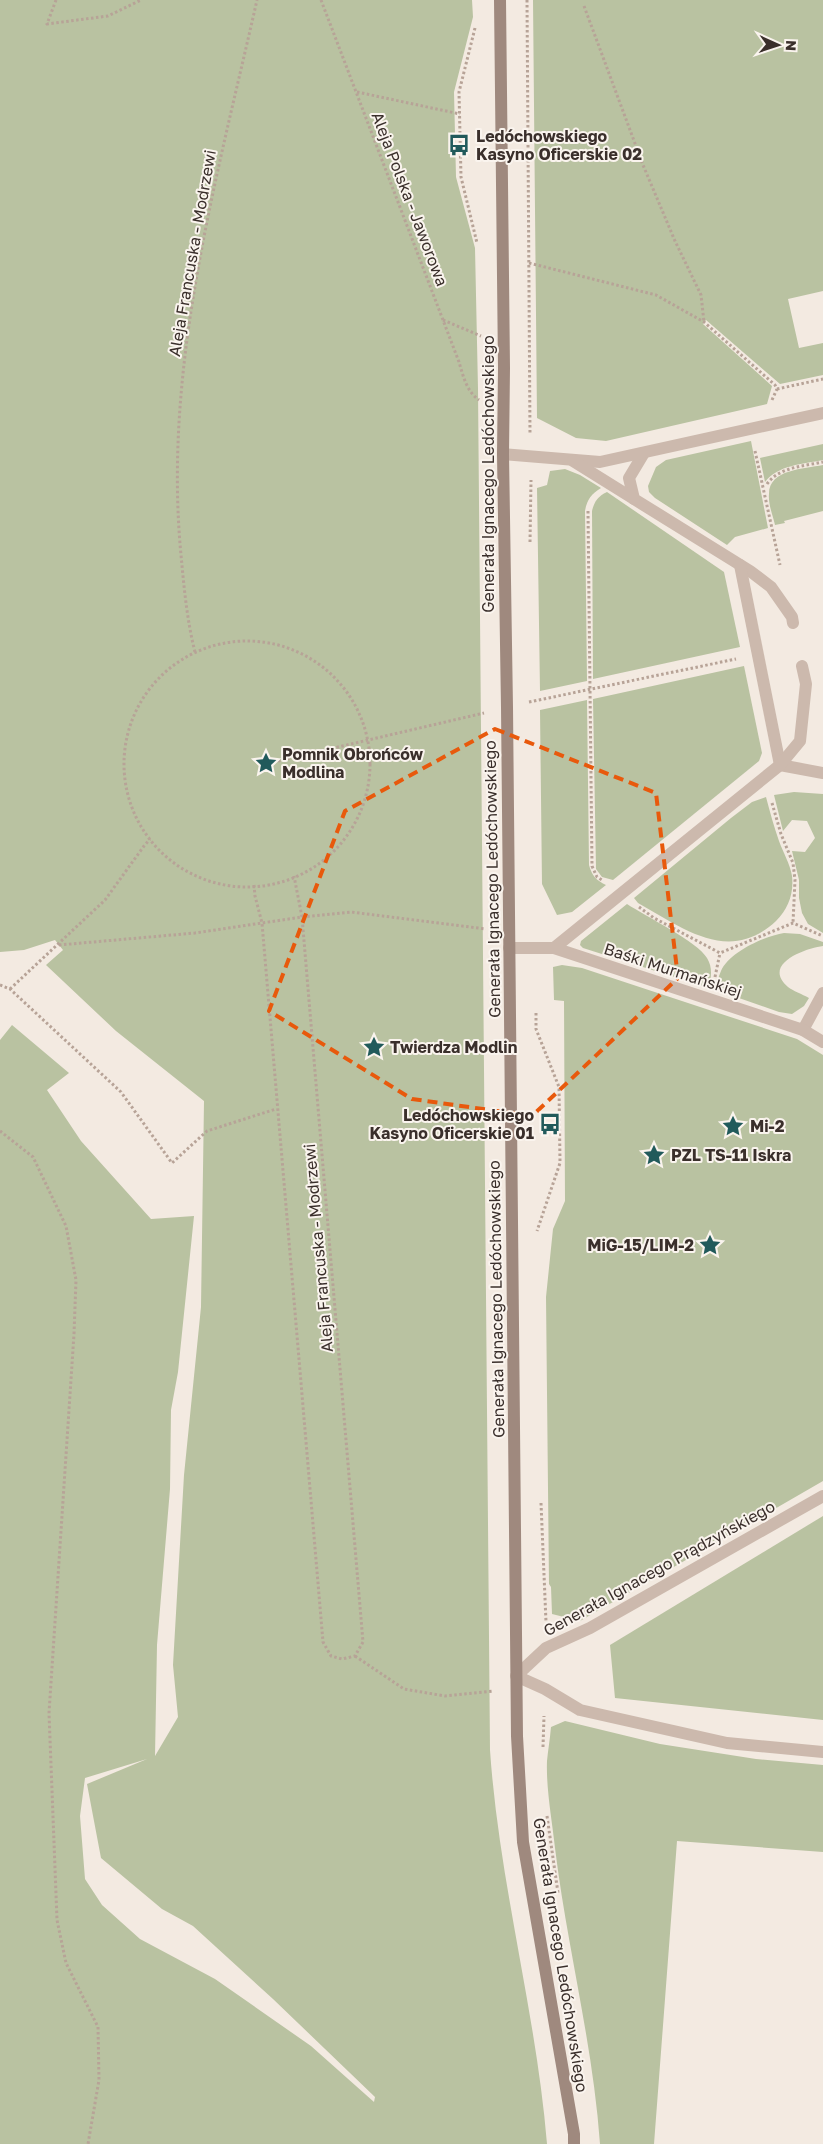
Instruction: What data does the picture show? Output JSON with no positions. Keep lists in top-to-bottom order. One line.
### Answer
{"streets":{"street":["Generała Ignacego Ledóchowskiego","Baśki Murmańskiej","Generała Ignacego Prądzyńskiego"],"path":["Aleja Polska - Jaworowa","Aleja Francuska - Modrzewi"]},"crossings":[["Generała Ignacego Ledóchowskiego","Baśki Murmańskiej"],["Generała Ignacego Ledóchowskiego","Generała Ignacego Prądzyńskiego"]],"places":{"bus stop":["Ledóchowskiego Kasyno Oficerskie 02","Ledóchowskiego Kasyno Oficerskie 01"],"place":["Pomnik Obrońców Modlina","Twierdza Modlin","Mi-2","PZL TS-11 Iskra","MiG-15/LIM-2"]},"north":"right"}
